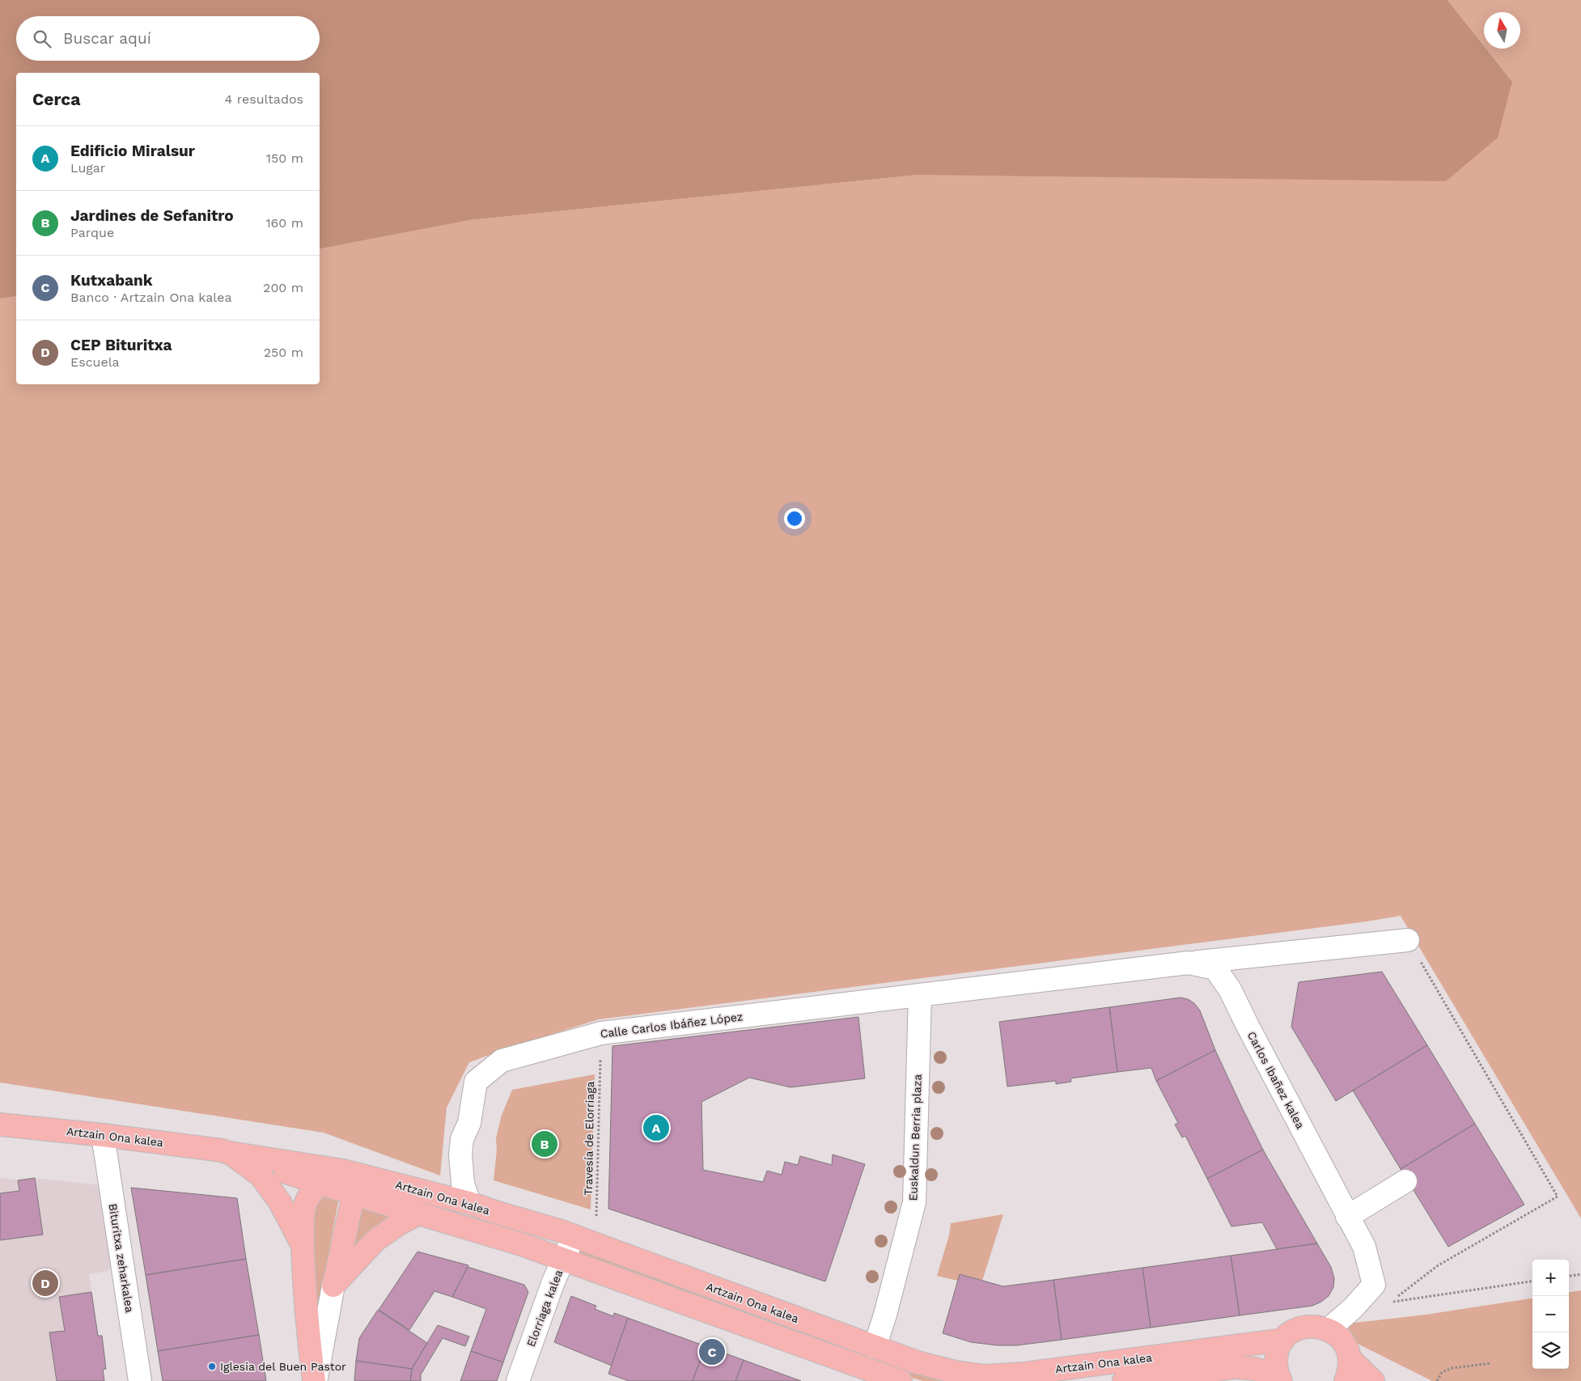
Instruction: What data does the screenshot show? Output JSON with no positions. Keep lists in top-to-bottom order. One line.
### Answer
{"streets":{"main road":["Artzain Ona kalea"],"street":["Calle Carlos Ibáñez López","Carlos Ibañez kalea","Euskaldun Berria plaza","Bituritxa zeharkalea","Elorriaga kalea"],"path":["Travesía de Elorriaga"]},"crossings":[["Calle Carlos Ibáñez López","Carlos Ibañez kalea"],["Calle Carlos Ibáñez López","Artzain Ona kalea"],["Calle Carlos Ibáñez López","Euskaldun Berria plaza"],["Calle Carlos Ibáñez López","Travesía de Elorriaga"],["Artzain Ona kalea","Euskaldun Berria plaza"],["Artzain Ona kalea","Travesía de Elorriaga"],["Artzain Ona kalea","Bituritxa zeharkalea"],["Artzain Ona kalea","Elorriaga kalea"]],"places":["Iglesia del Buen Pastor"],"north":"top","page":{"search":"Buscar aquí","heading":["Cerca","4 resultados"],"list":[{"mark":"A","name":"Edificio Miralsur","note":"Lugar","value":"150 m"},{"mark":"B","name":"Jardines de Sefanitro","note":"Parque","value":"160 m"},{"mark":"C","name":"Kutxabank","note":"Banco · Artzain Ona kalea","value":"200 m"},{"mark":"D","name":"CEP Bituritxa","note":"Escuela","value":"250 m"}],"pins":["A","B","D","C"],"map_buttons":["+","−"]}}
